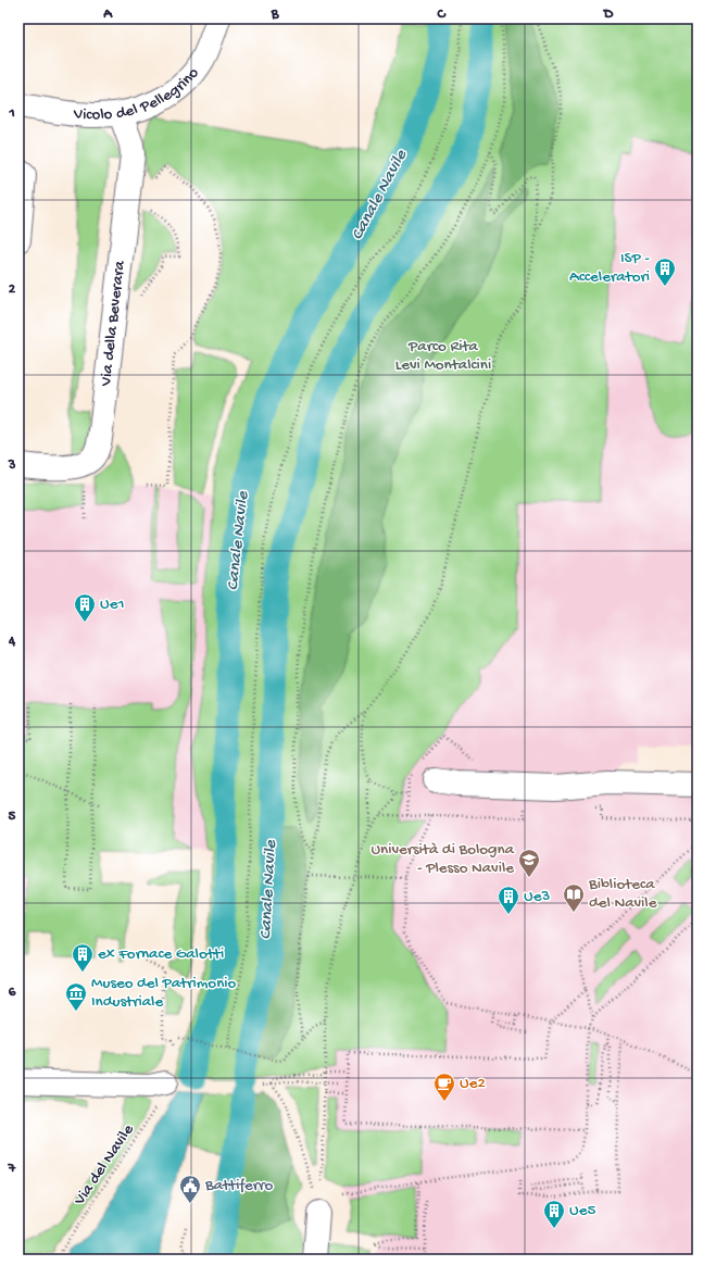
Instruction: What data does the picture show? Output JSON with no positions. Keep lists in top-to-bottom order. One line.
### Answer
{"streets":{"street":["Vicolo del Pellegrino","Via della Beverara"],"path":["Via del Navile"]},"crossings":[["Vicolo del Pellegrino","Via della Beverara"]],"water":["Canale Navile"],"parks":["Parco Rita Levi Montalcini"],"places":{"building":["ISP - Acceleratori","Ue1","Ue3","ex Fornace Galotti","Ue5"],"school or university":["Università di Bologna - Plesso Navile"],"library":["Biblioteca del Navile"],"museum":["Museo del Patrimonio Industriale"],"cafe":["Ue2"],"public building":["Battiferro"]},"grid":{"columns":["A","B","C","D"],"rows":["1","2","3","4","5","6","7"]}}
